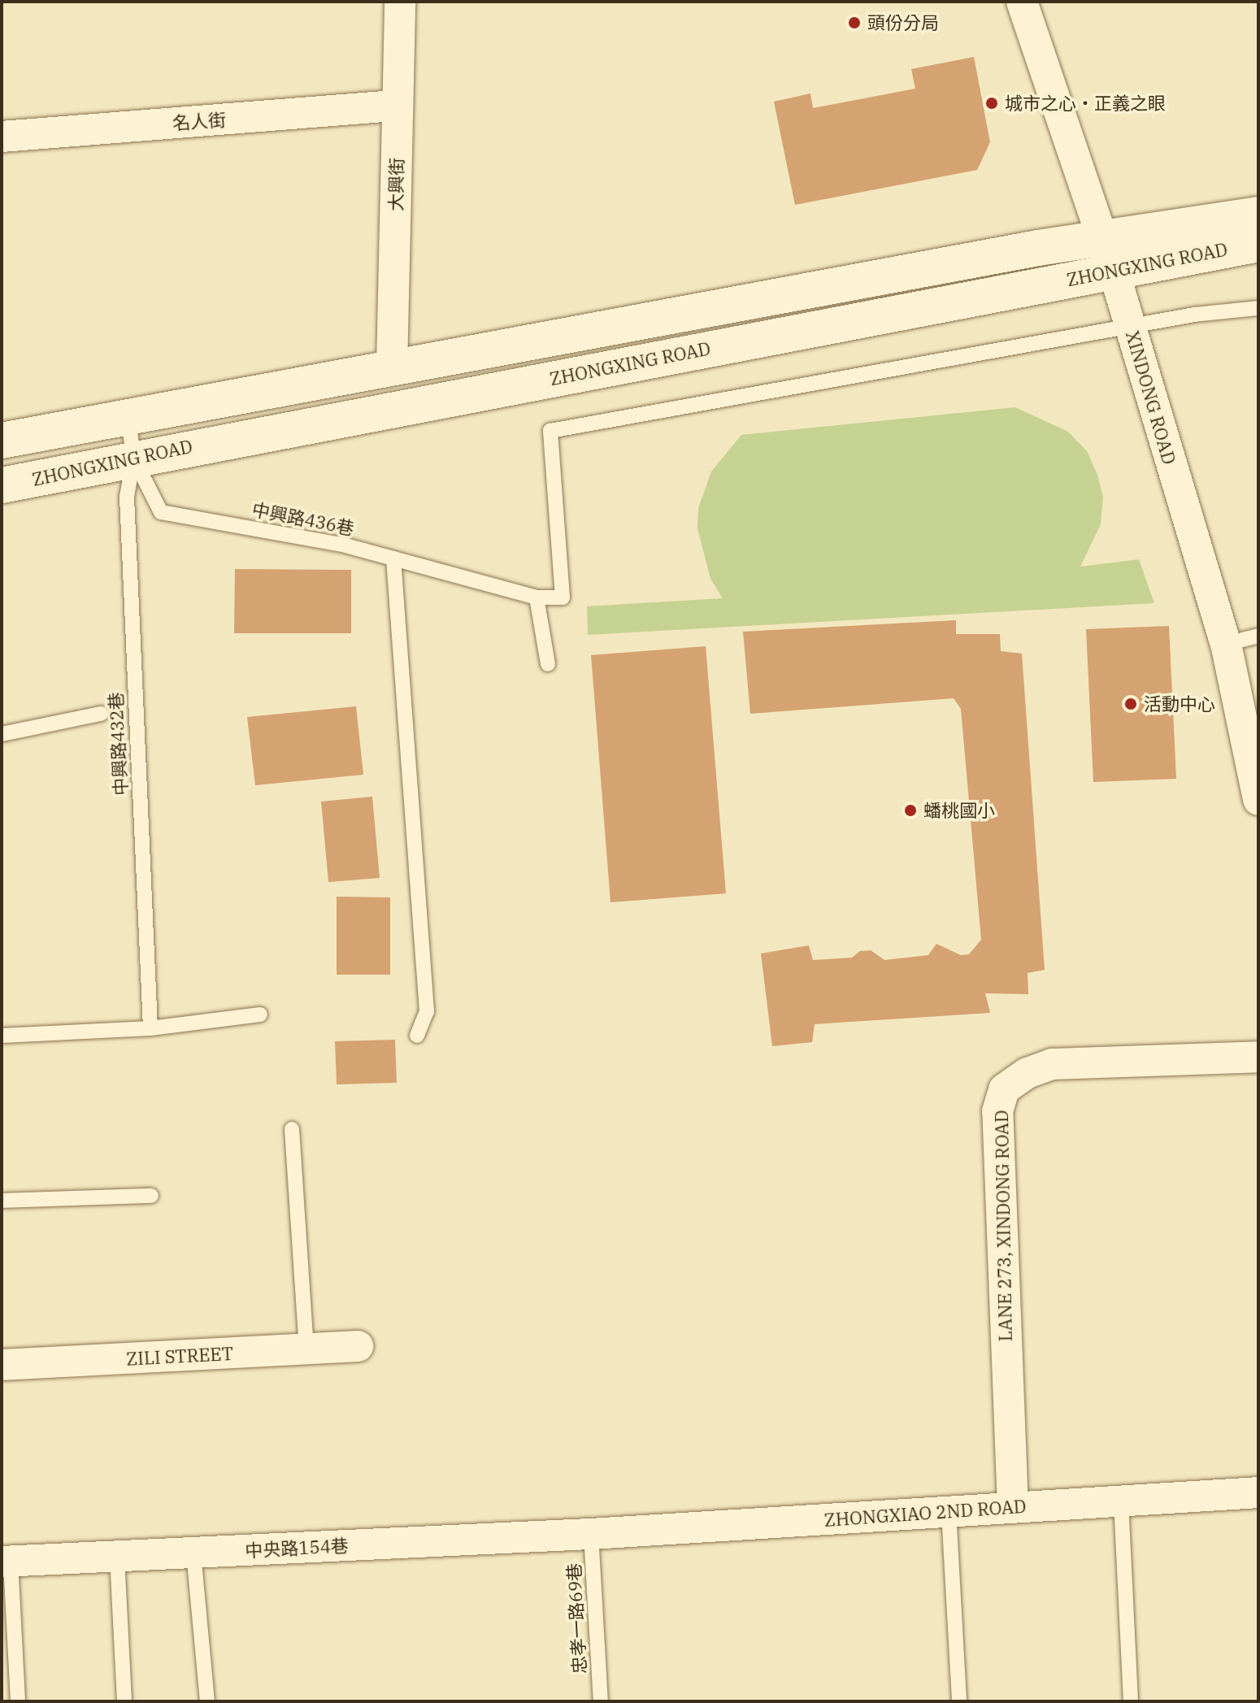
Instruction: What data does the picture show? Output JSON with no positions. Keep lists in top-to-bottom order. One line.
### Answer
{"streets":{"street":["名人街","大興街","ZHONGXING ROAD","XINDONG ROAD","LANE 273, XINDONG ROAD","ZILI STREET","ZHONGXIAO 2ND ROAD","中央路154巷"],"lane":["中興路436巷","中興路432巷","忠孝一路69巷"]},"crossings":[["名人街","大興街"],["大興街","ZHONGXING ROAD"],["ZHONGXING ROAD","XINDONG ROAD"],["ZHONGXING ROAD","中興路436巷"],["ZHONGXING ROAD","中興路432巷"],["中興路436巷","中興路432巷"],["LANE 273, XINDONG ROAD","ZHONGXIAO 2ND ROAD"],["ZHONGXIAO 2ND ROAD","中央路154巷"],["ZHONGXIAO 2ND ROAD","忠孝一路69巷"],["中央路154巷","忠孝一路69巷"]],"places":["頭份分局","城市之心‧正義之眼","活動中心","蟠桃國小"]}
